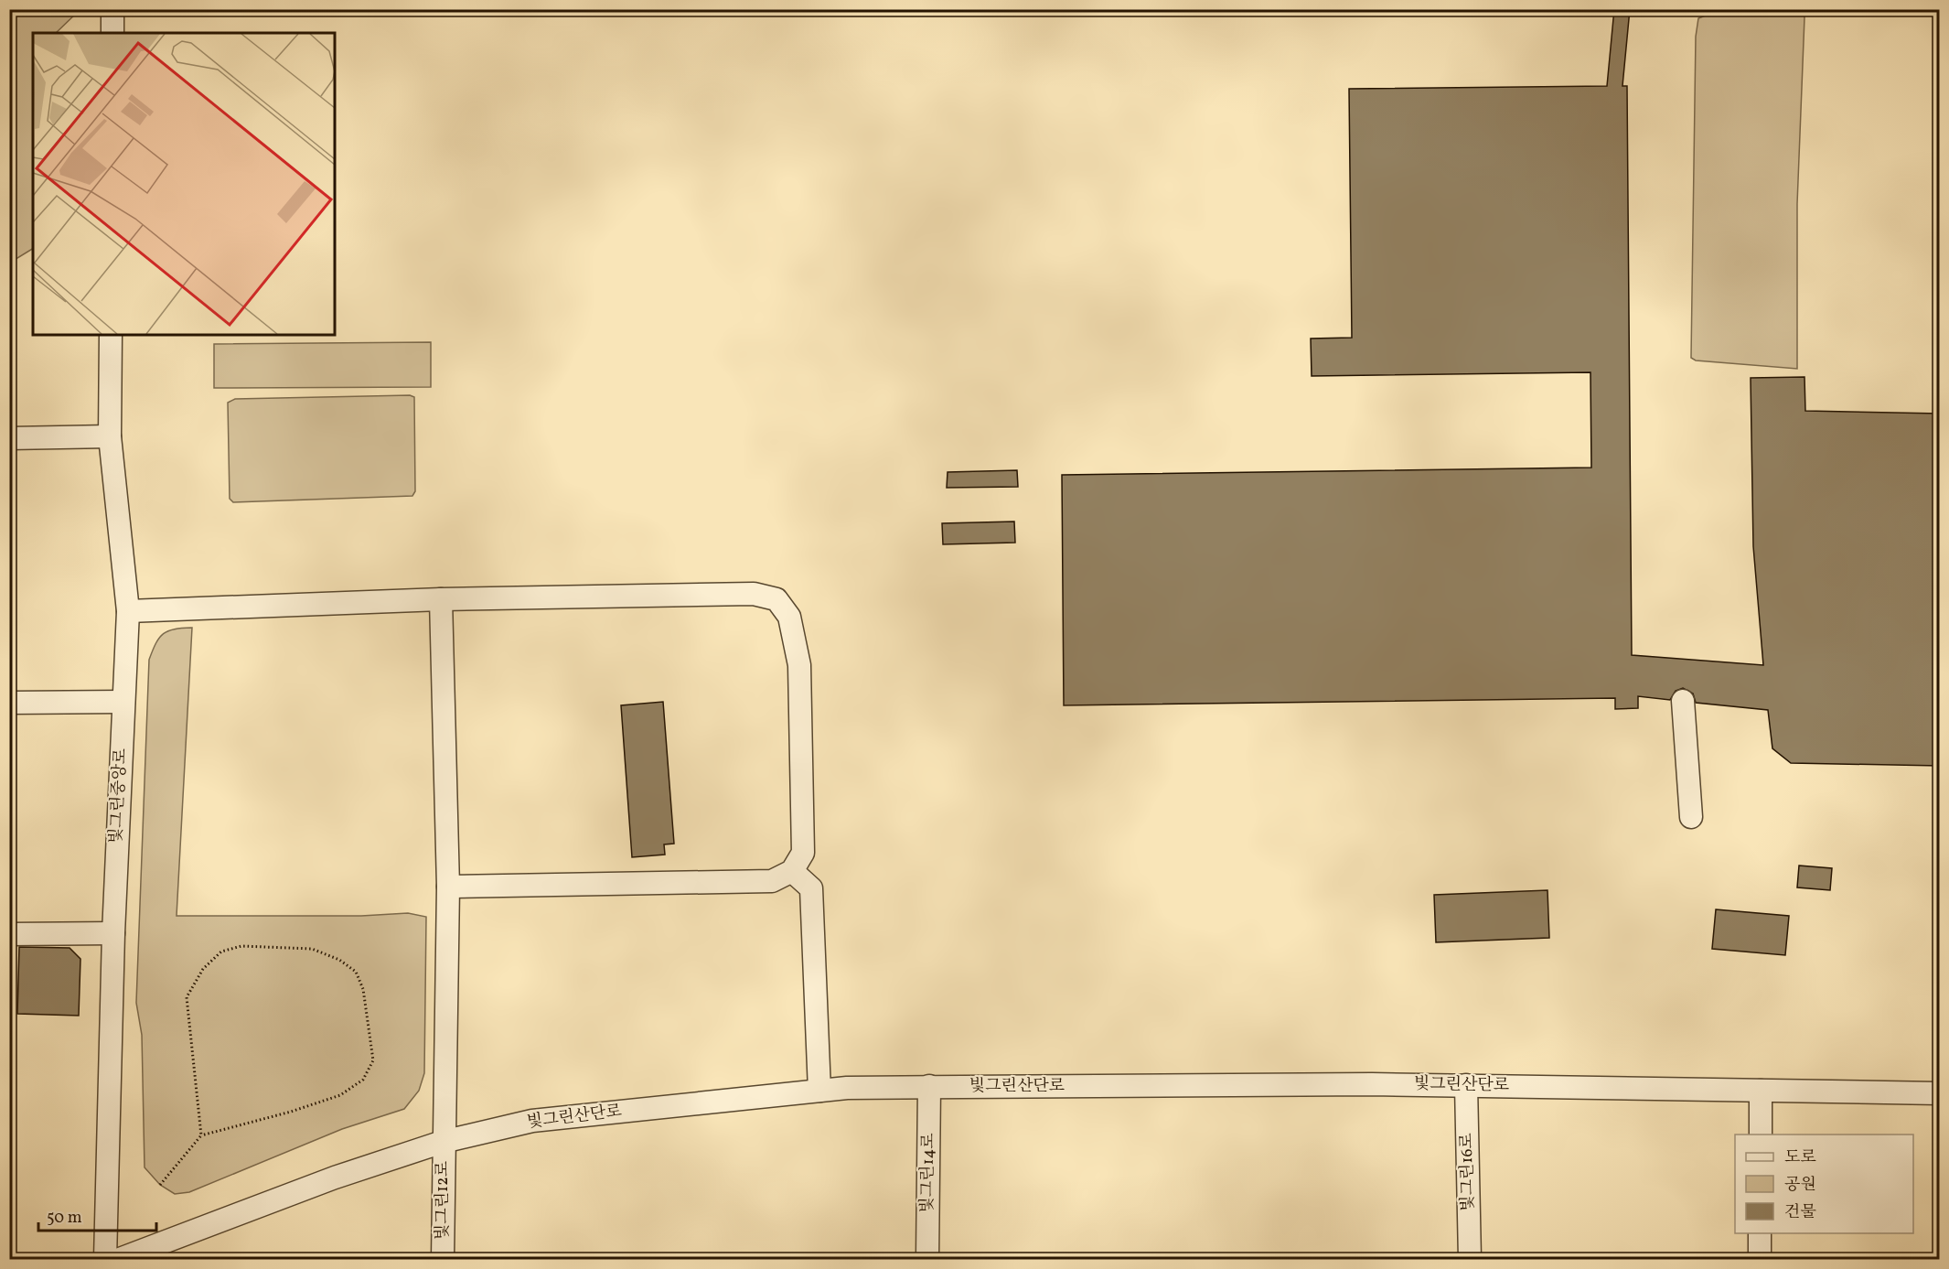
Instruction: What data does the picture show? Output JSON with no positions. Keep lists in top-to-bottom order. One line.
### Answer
{"streets":{"street":["빛그린중앙로","빛그린산단로","빛그린16로","빛그린14로","빛그린12로"]},"crossings":[["빛그린산단로","빛그린16로"],["빛그린산단로","빛그린14로"],["빛그린산단로","빛그린12로"]],"legend":["도로","공원","건물"],"scale_bar":"50 m"}
